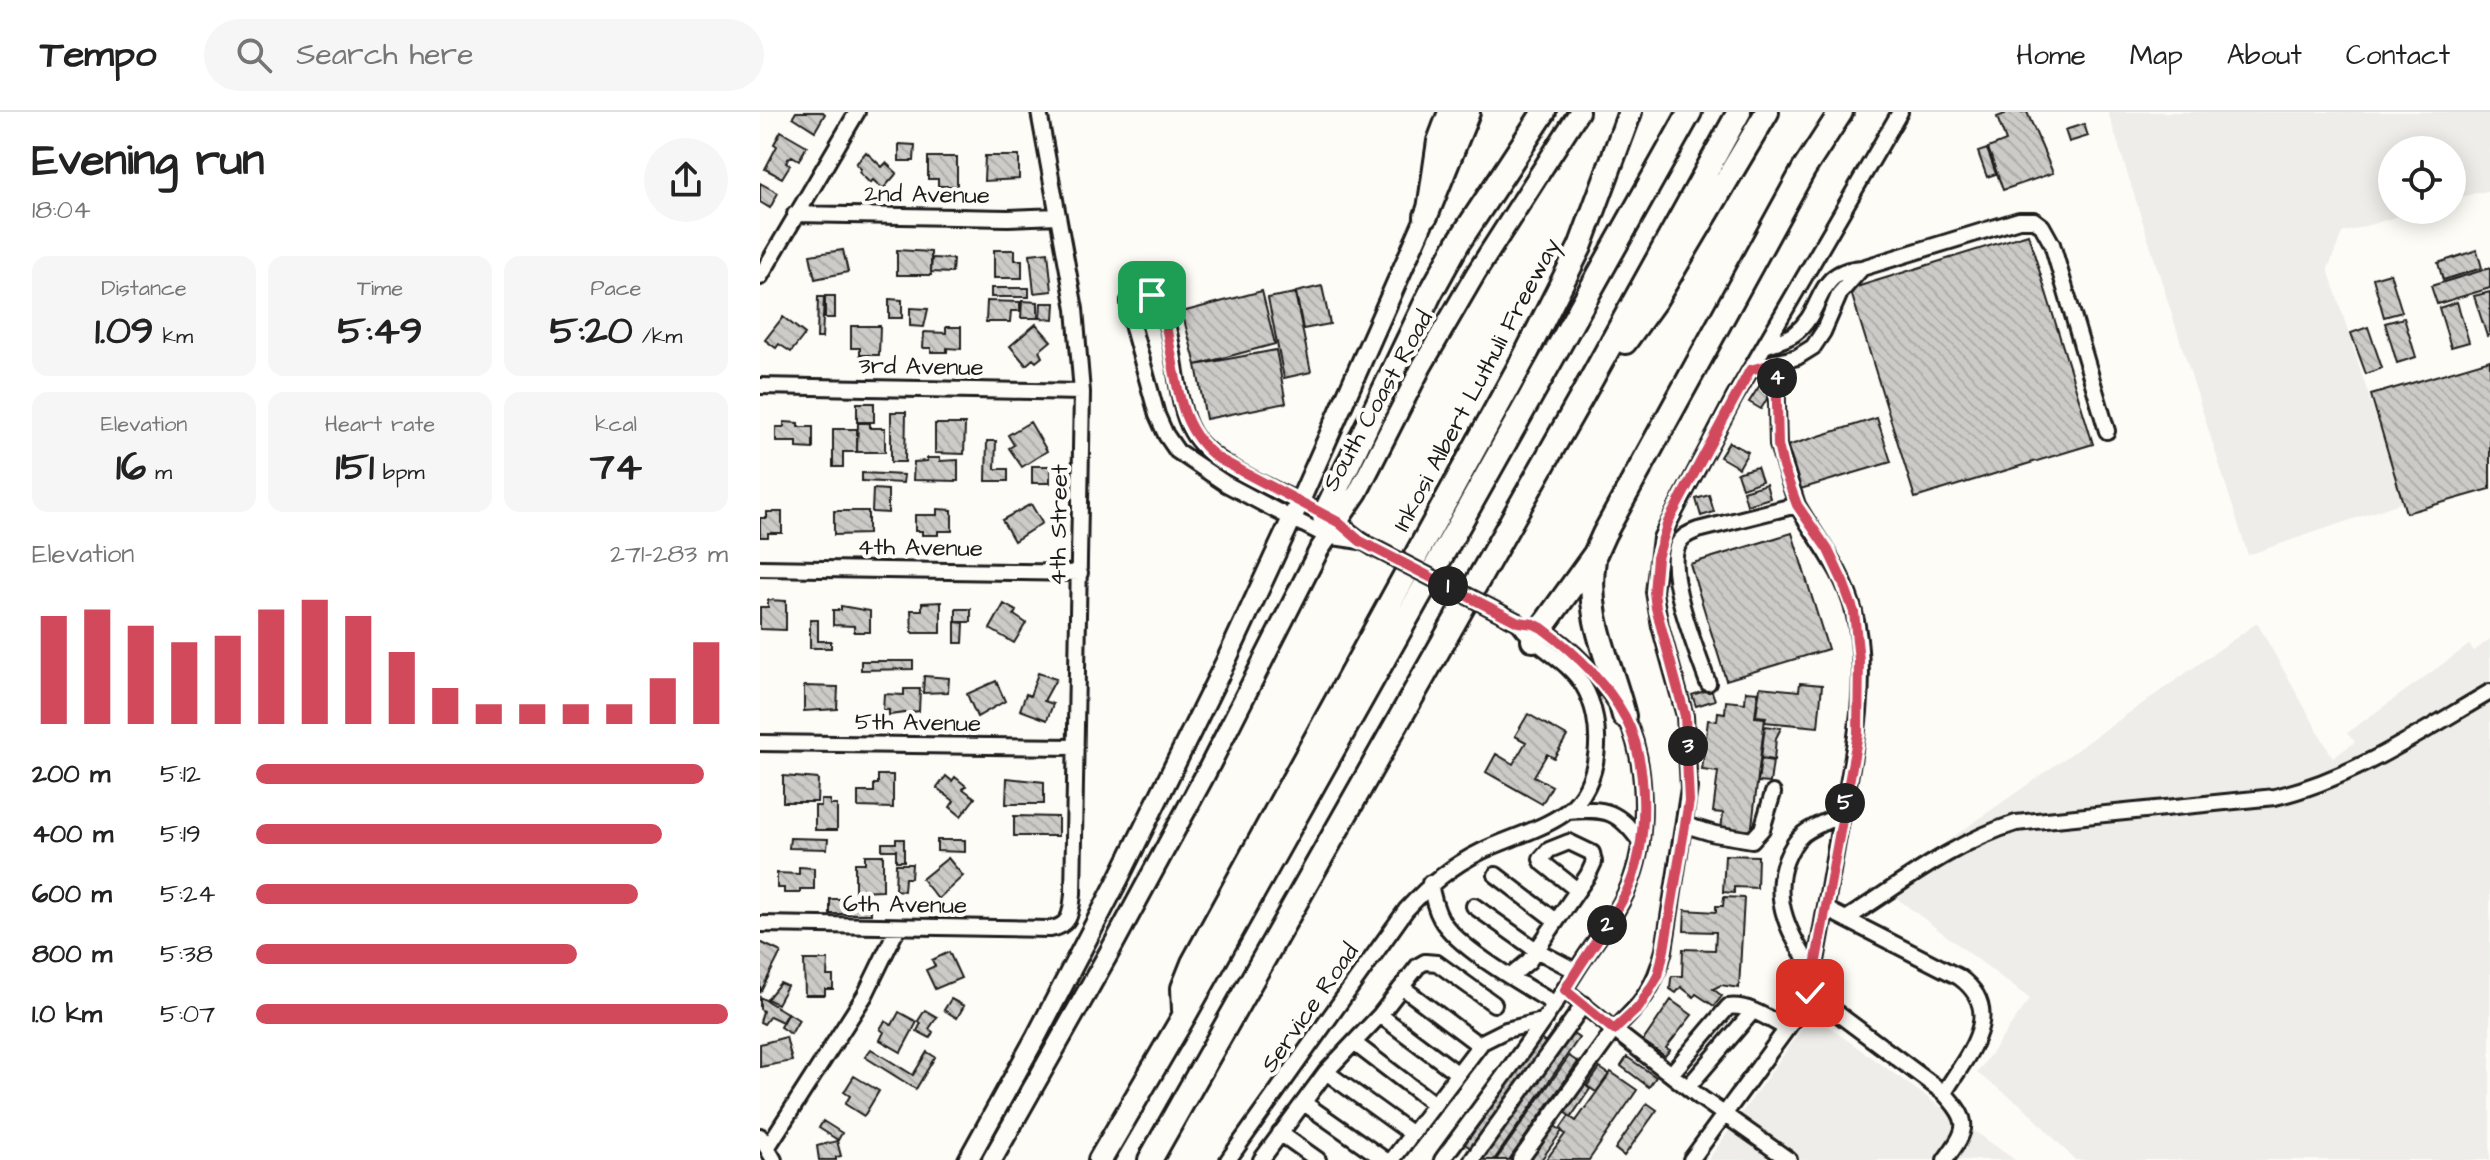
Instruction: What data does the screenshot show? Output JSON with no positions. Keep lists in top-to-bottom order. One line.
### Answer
{"streets":{"highway":["Inkosi Albert Luthuli Freeway"],"main road":["South Coast Road"],"street":["2nd Avenue","3rd Avenue","4th Street","4th Avenue","5th Avenue","6th Avenue","Service Road"]},"crossings":[["2nd Avenue","4th Street"],["3rd Avenue","4th Street"],["4th Street","4th Avenue"],["4th Street","5th Avenue"],["4th Street","6th Avenue"]],"page":{"header":"Tempo","search":"Search here","nav":["Home","Map","About","Contact"],"heading":["Evening run","18:04"],"stats":[["Distance","1.09 km"],["Time","5:49"],["Pace","5:20 /km"],["Elevation","16 m"],["Heart rate","151 bpm"],["kcal","74"]],"pins":["4","1","3","5","2"],"chart":["Elevation","271–283 m"],"list":[{"name":"200 m","note":"5:12"},{"name":"400 m","note":"5:19"},{"name":"600 m","note":"5:24"},{"name":"800 m","note":"5:38"},{"name":"1.0 km","note":"5:07"}]}}
